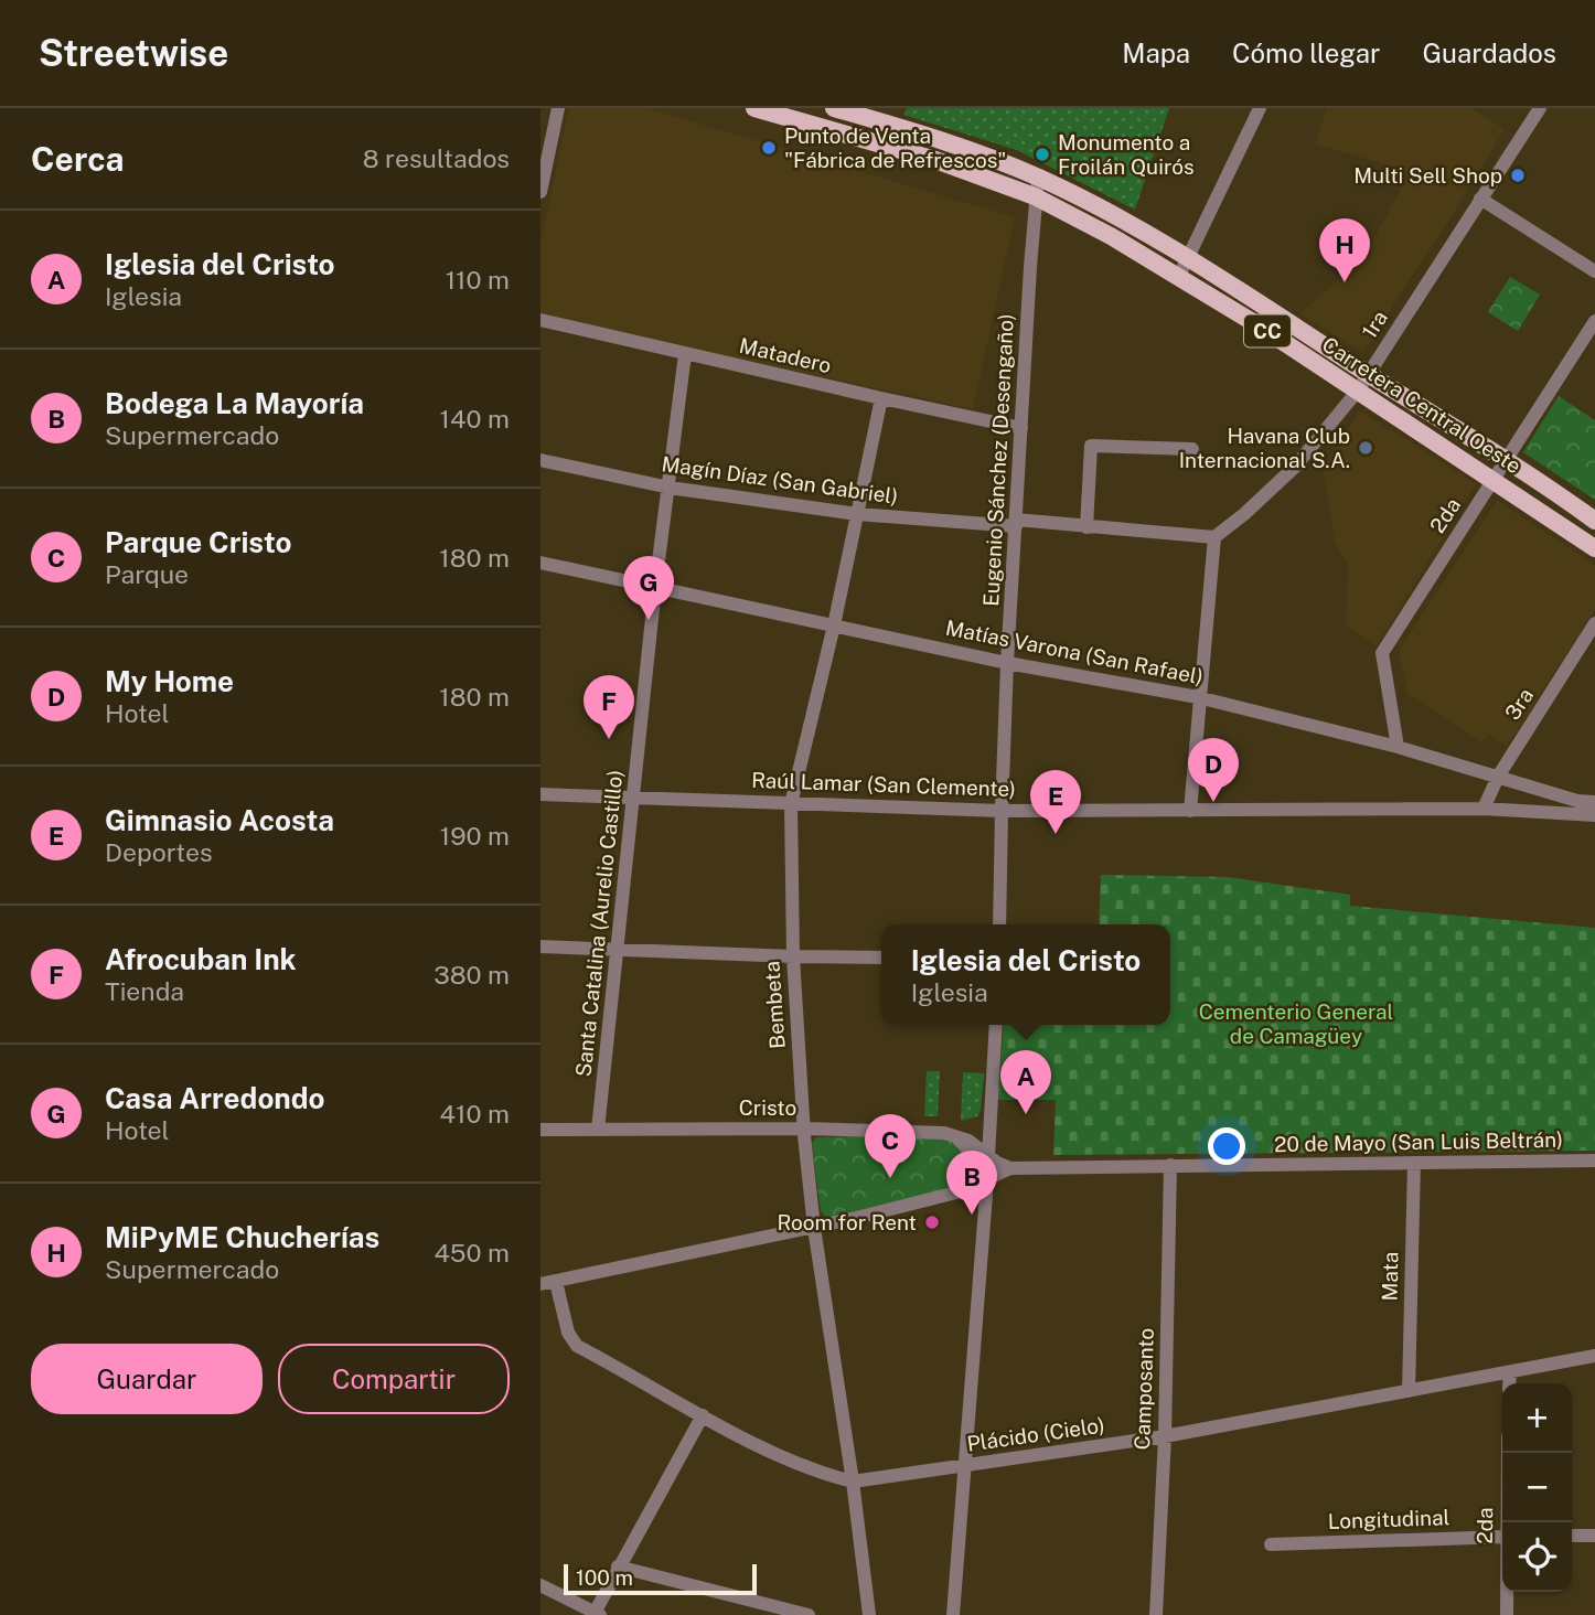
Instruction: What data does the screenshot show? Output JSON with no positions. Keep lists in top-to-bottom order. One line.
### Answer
{"streets":{"main road":["CC","Carretera Central Oeste"],"street":["1ra","Matadero","Eugenio Sánchez (Desengaño)","Magín Díaz (San Gabriel)","2da","Matías Varona (San Rafael)","3ra","Raúl Lamar (San Clemente)","Santa Catalina (Aurelio Castillo)","Bembeta","Cristo","20 de Mayo (San Luis Beltrán)","Mata","Camposanto","Plácido (Cielo)","Longitudinal"]},"crossings":[["1ra","Carretera Central Oeste"],["1ra","Magín Díaz (San Gabriel)"],["Matadero","Eugenio Sánchez (Desengaño)"],["Matadero","Santa Catalina (Aurelio Castillo)"],["Matadero","Bembeta"],["Carretera Central Oeste","Eugenio Sánchez (Desengaño)"],["Carretera Central Oeste","2da"],["Eugenio Sánchez (Desengaño)","Magín Díaz (San Gabriel)"],["Eugenio Sánchez (Desengaño)","Matías Varona (San Rafael)"],["Eugenio Sánchez (Desengaño)","Raúl Lamar (San Clemente)"],["Magín Díaz (San Gabriel)","Santa Catalina (Aurelio Castillo)"],["Magín Díaz (San Gabriel)","Bembeta"],["2da","Matías Varona (San Rafael)"],["Matías Varona (San Rafael)","3ra"],["Matías Varona (San Rafael)","Raúl Lamar (San Clemente)"],["Matías Varona (San Rafael)","Santa Catalina (Aurelio Castillo)"],["Matías Varona (San Rafael)","Bembeta"],["3ra","Raúl Lamar (San Clemente)"],["Raúl Lamar (San Clemente)","Santa Catalina (Aurelio Castillo)"],["Raúl Lamar (San Clemente)","Bembeta"],["Santa Catalina (Aurelio Castillo)","Cristo"],["Bembeta","Cristo"],["Bembeta","20 de Mayo (San Luis Beltrán)"],["Bembeta","Plácido (Cielo)"],["Cristo","20 de Mayo (San Luis Beltrán)"],["20 de Mayo (San Luis Beltrán)","Mata"],["20 de Mayo (San Luis Beltrán)","Camposanto"],["20 de Mayo (San Luis Beltrán)","Plácido (Cielo)"],["Mata","Plácido (Cielo)"],["Camposanto","Plácido (Cielo)"]],"parks":["Cementerio General de Camagüey"],"places":["Punto de Venta \"Fábrica de Refrescos\"","Monumento a Froilán Quirós","Multi Sell Shop","Havana Club Internacional S.A.","Room for Rent"],"scale_bar":"100 m","page":{"header":"Streetwise","nav":["Mapa","Cómo llegar","Guardados"],"heading":["Cerca","8 resultados"],"list":[{"mark":"A","name":"Iglesia del Cristo","note":"Iglesia","value":"110 m"},{"mark":"B","name":"Bodega La Mayoría","note":"Supermercado","value":"140 m"},{"mark":"C","name":"Parque Cristo","note":"Parque","value":"180 m"},{"mark":"D","name":"My Home","note":"Hotel","value":"180 m"},{"mark":"E","name":"Gimnasio Acosta","note":"Deportes","value":"190 m"},{"mark":"F","name":"Afrocuban Ink","note":"Tienda","value":"380 m"},{"mark":"G","name":"Casa Arredondo","note":"Hotel","value":"410 m"},{"mark":"H","name":"MiPyME Chucherías","note":"Supermercado","value":"450 m"}],"pins":["H","G","F","D","E","A","C","B"],"popup":["Iglesia del Cristo","Iglesia"],"buttons":["Guardar","Compartir"],"map_buttons":["+","−"],"scale":"100 m"}}
